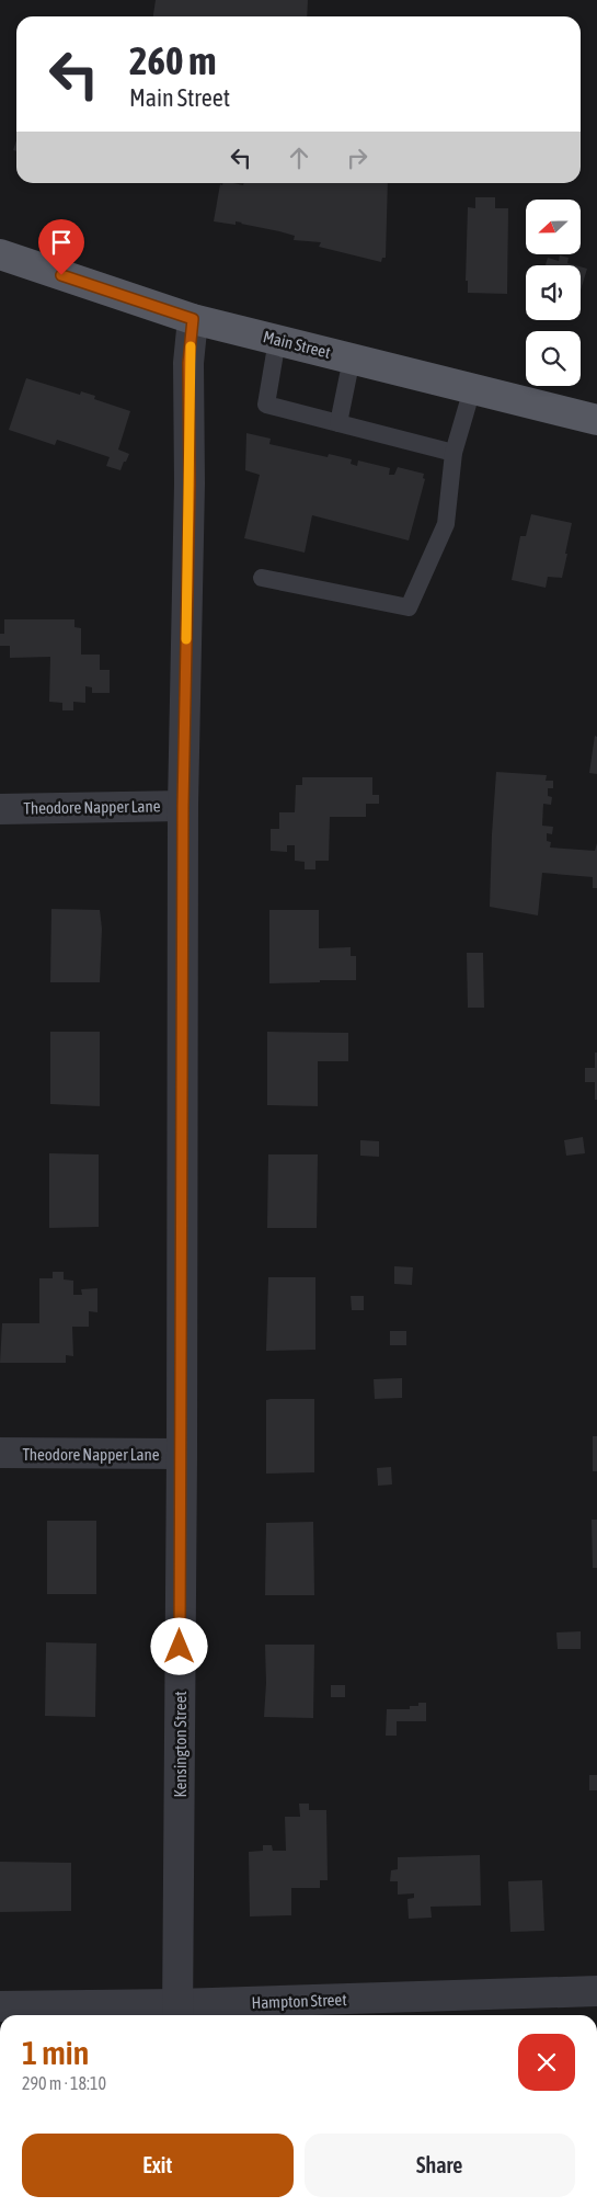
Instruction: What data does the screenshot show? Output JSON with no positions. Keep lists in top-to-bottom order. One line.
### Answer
{"streets":{"main road":["Main Street"],"street":["Theodore Napper Lane","Kensington Street","Hampton Street"]},"crossings":[["Main Street","Kensington Street"],["Theodore Napper Lane","Kensington Street"],["Kensington Street","Hampton Street"]],"north":"left","page":{"turn":["260 m","Main Street"],"heading":["1 min","290 m · 18:10"],"buttons":["Exit","Share"]}}
